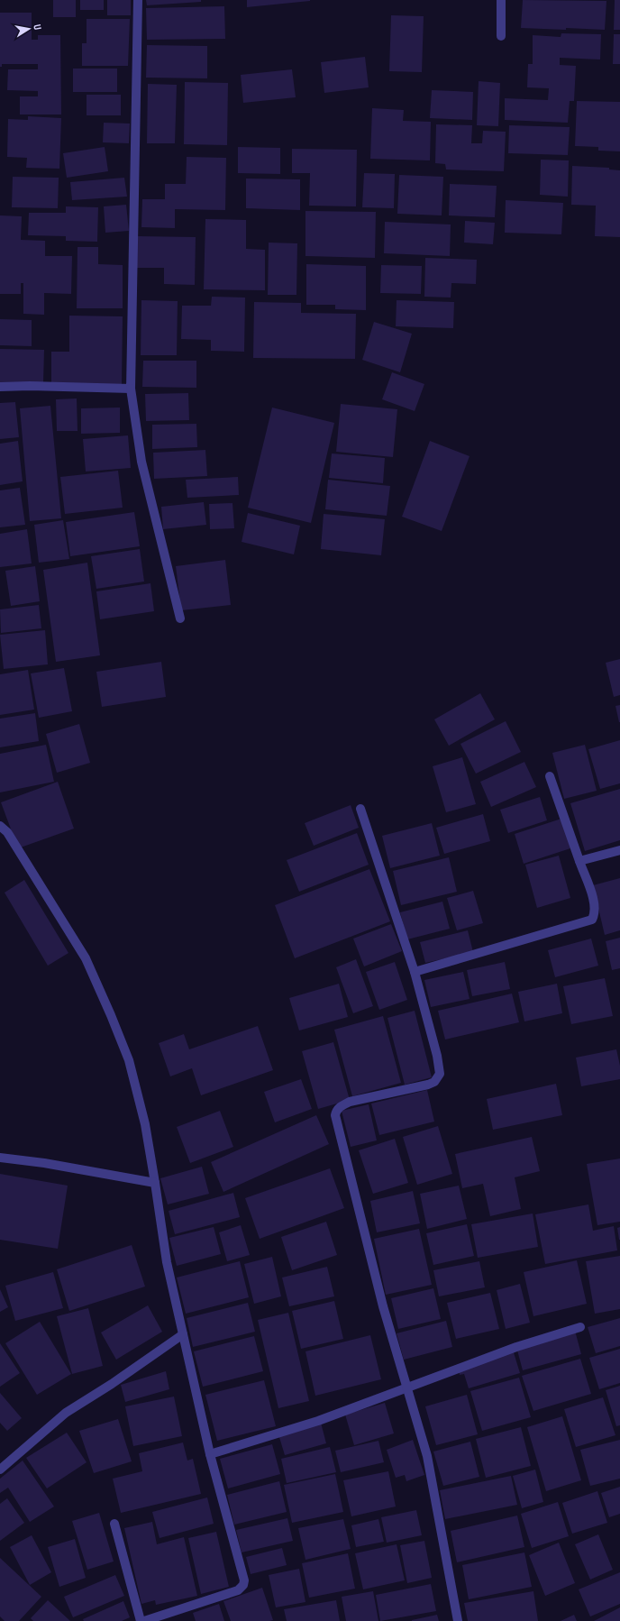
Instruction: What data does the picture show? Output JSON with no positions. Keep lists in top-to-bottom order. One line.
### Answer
{"north":"right"}
